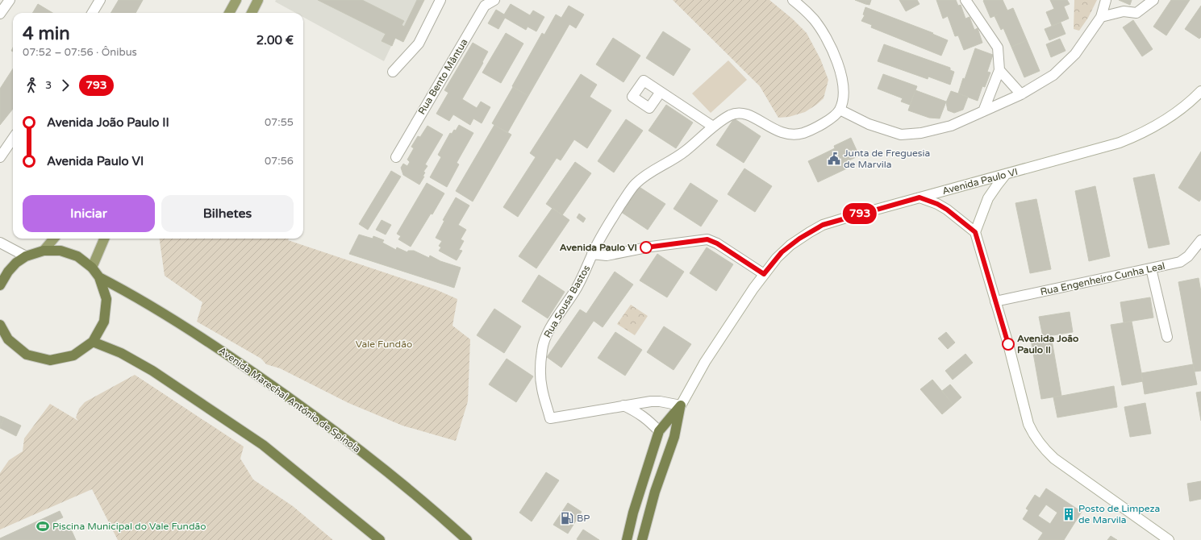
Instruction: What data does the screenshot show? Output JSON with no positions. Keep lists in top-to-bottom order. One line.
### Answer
{"streets":{"highway":["Avenida Marechal António de Spínola"],"street":["Rua Bento Mântua","Avenida Paulo VI","Rua Engenheiro Cunha Leal","Rua Sousa Bastos"]},"parks":["Vale Fundão"],"places":{"public building":["Junta de Freguesia de Marvila"],"other":["Avenida Paulo VI","Avenida João Paulo II"],"building":["Posto de Limpeza de Marvila"],"fuel station":["BP"],"sports":["Piscina Municipal do Vale Fundão"]},"lines":["bus line 793"],"page":{"on_map":"793","heading":["4 min","07:52 – 07:56 · Ônibus","2.00 €"],"legs":["3","793"],"list":[{"name":"Avenida João Paulo II","value":"07:55"},{"name":"Avenida Paulo VI","value":"07:56"}],"buttons":["Iniciar","Bilhetes"]}}
